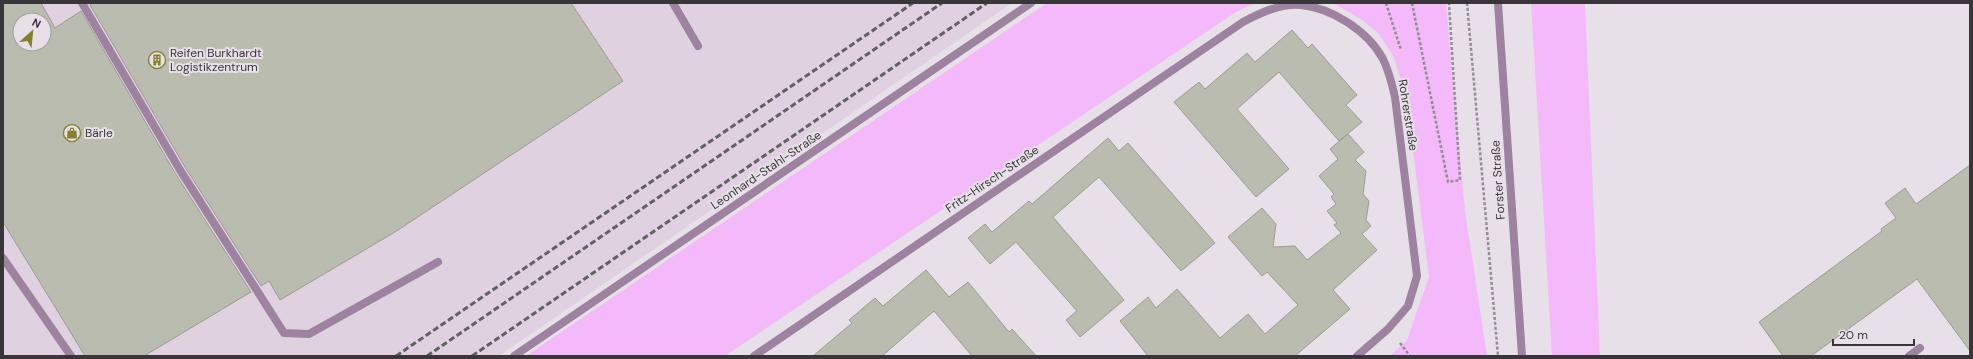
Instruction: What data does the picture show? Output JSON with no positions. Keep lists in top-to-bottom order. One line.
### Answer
{"streets":{"street":["Rohrerstraße","Leonhard-Stahl-Straße","Fritz-Hirsch-Straße","Forster Straße"]},"crossings":[["Rohrerstraße","Fritz-Hirsch-Straße"]],"places":{"building":["Reifen Burkhardt Logistikzentrum"],"shop":["Bärle"]},"scale_bar":"20 m","north":"top right"}
